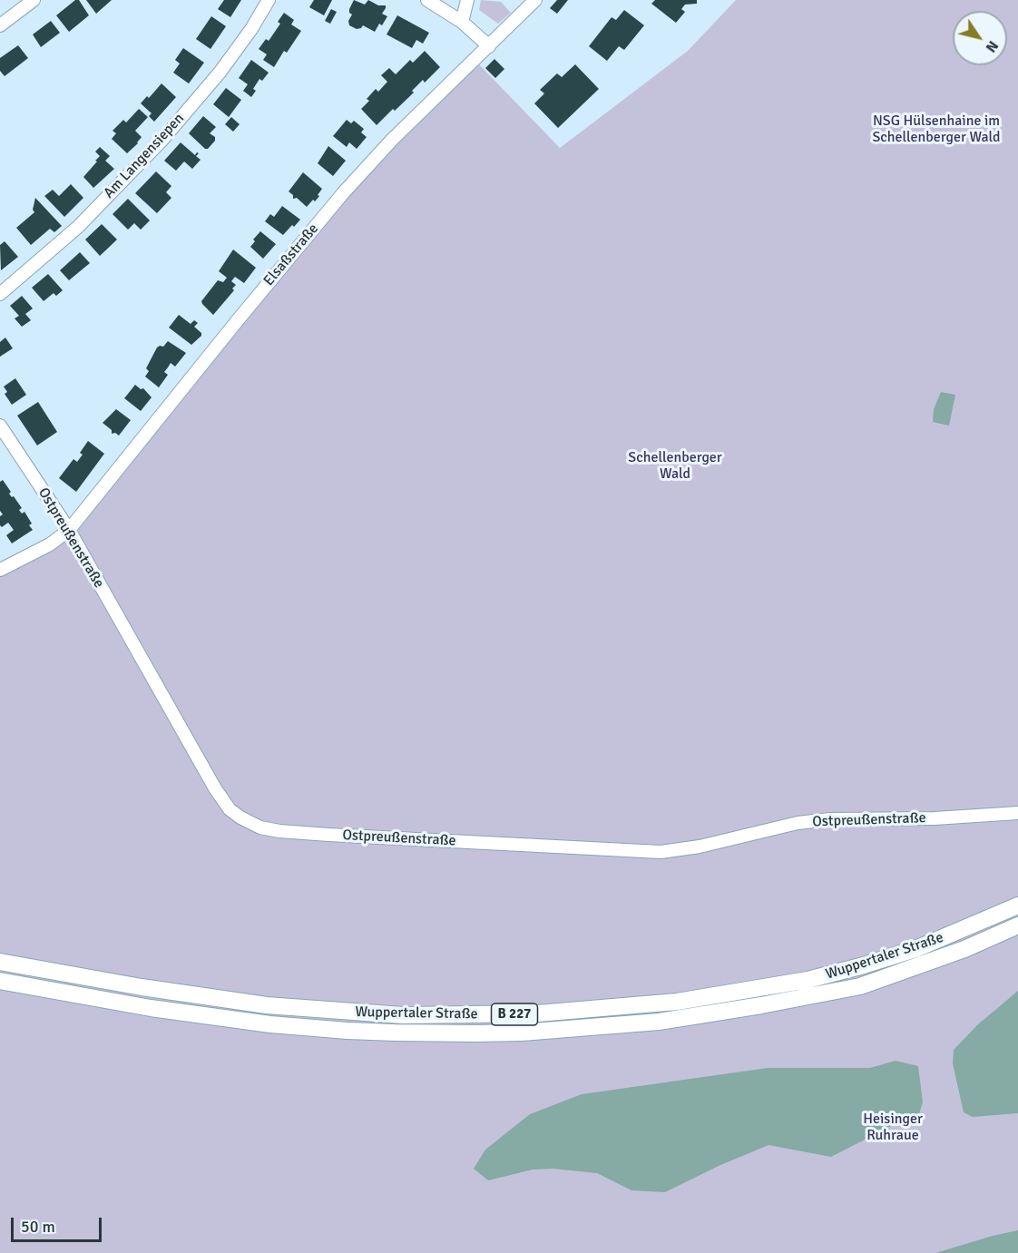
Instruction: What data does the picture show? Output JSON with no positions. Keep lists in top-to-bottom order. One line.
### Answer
{"streets":{"main road":["Wuppertaler Straße","B 227"],"street":["Am Langensiepen","Elsaßstraße","Ostpreußenstraße"]},"crossings":[["Elsaßstraße","Ostpreußenstraße"]],"parks":["NSG Hülsenhaine im Schellenberger Wald","Schellenberger Wald","Heisinger Ruhraue"],"scale_bar":"50 m","north":"bottom right"}
